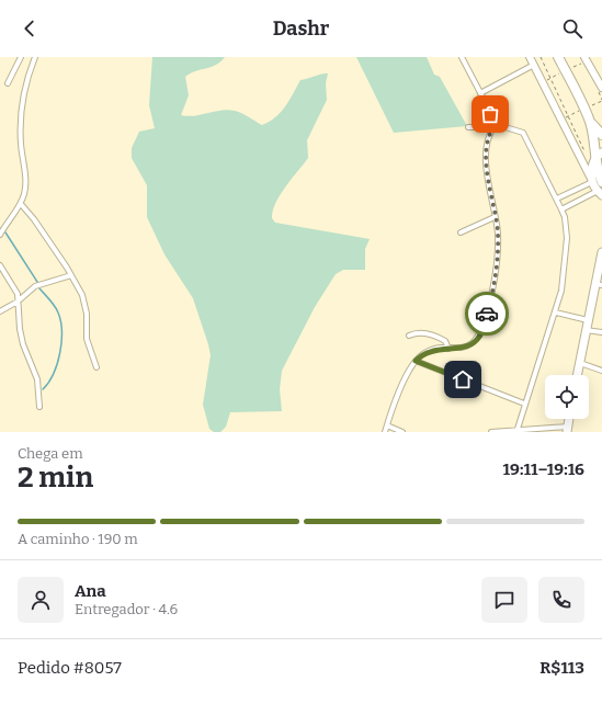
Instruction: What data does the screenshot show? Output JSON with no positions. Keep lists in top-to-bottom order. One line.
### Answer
{"page":{"header":"Dashr","heading":["2 min","Chega em","19:11–19:16"],"panel":["Ana","Entregador · 4.6","Pedido #8057","R$113"],"bar":"A caminho · 190 m"}}
